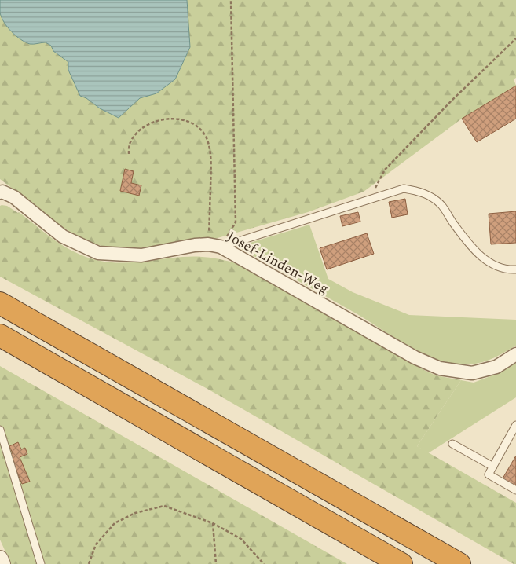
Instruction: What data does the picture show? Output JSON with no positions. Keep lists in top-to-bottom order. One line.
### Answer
{"streets":{"street":["Josef-Linden-Weg"]}}
